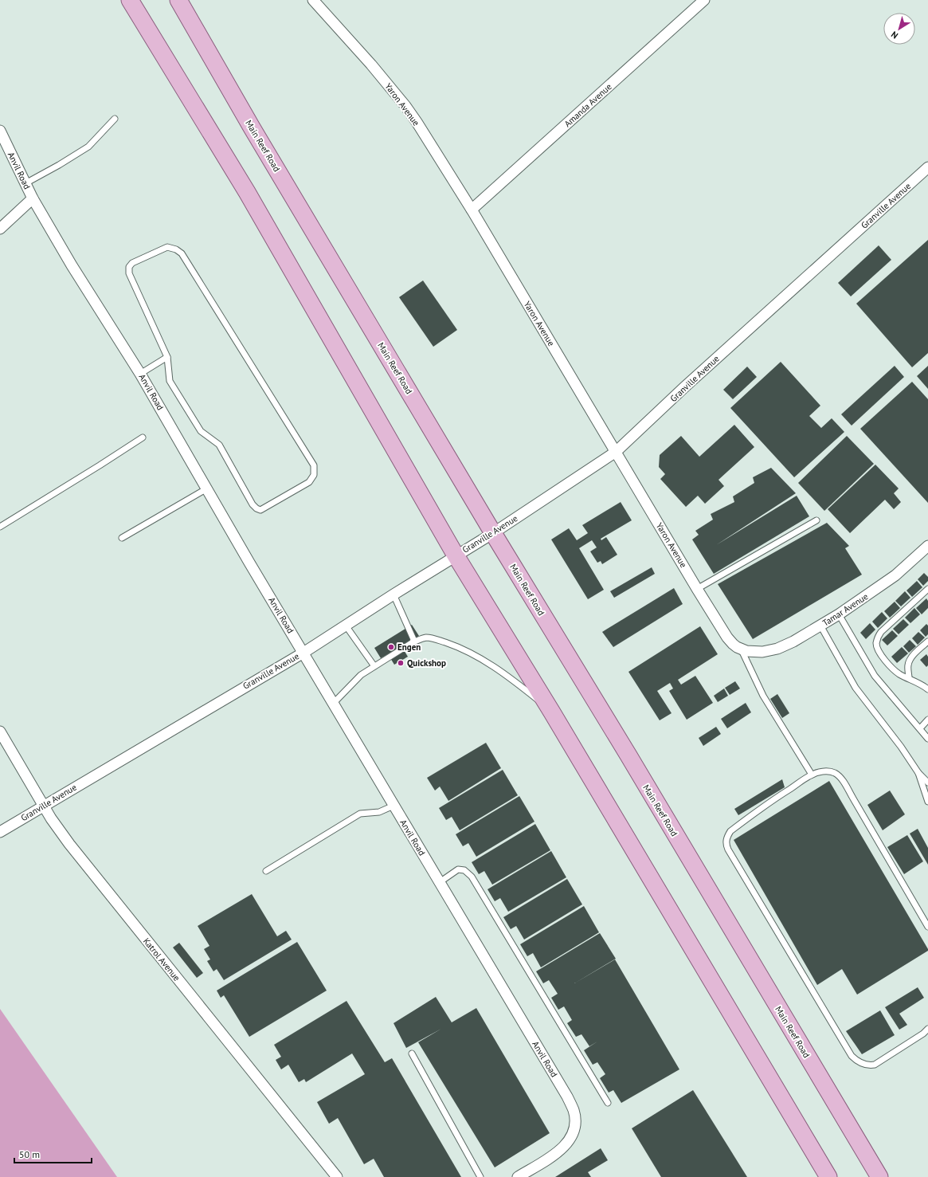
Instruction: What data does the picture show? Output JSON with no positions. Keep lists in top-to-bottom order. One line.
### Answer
{"streets":{"main road":["Main Reef Road"],"street":["Yaron Avenue","Amanda Avenue","Anvil Road","Granville Avenue","Tamar Avenue","Katrol Avenue"]},"crossings":[["Yaron Avenue","Amanda Avenue"],["Yaron Avenue","Granville Avenue"],["Yaron Avenue","Tamar Avenue"],["Main Reef Road","Granville Avenue"],["Anvil Road","Granville Avenue"],["Granville Avenue","Katrol Avenue"]],"places":["Engen","Quickshop"],"scale_bar":"50 m","north":"bottom left"}
